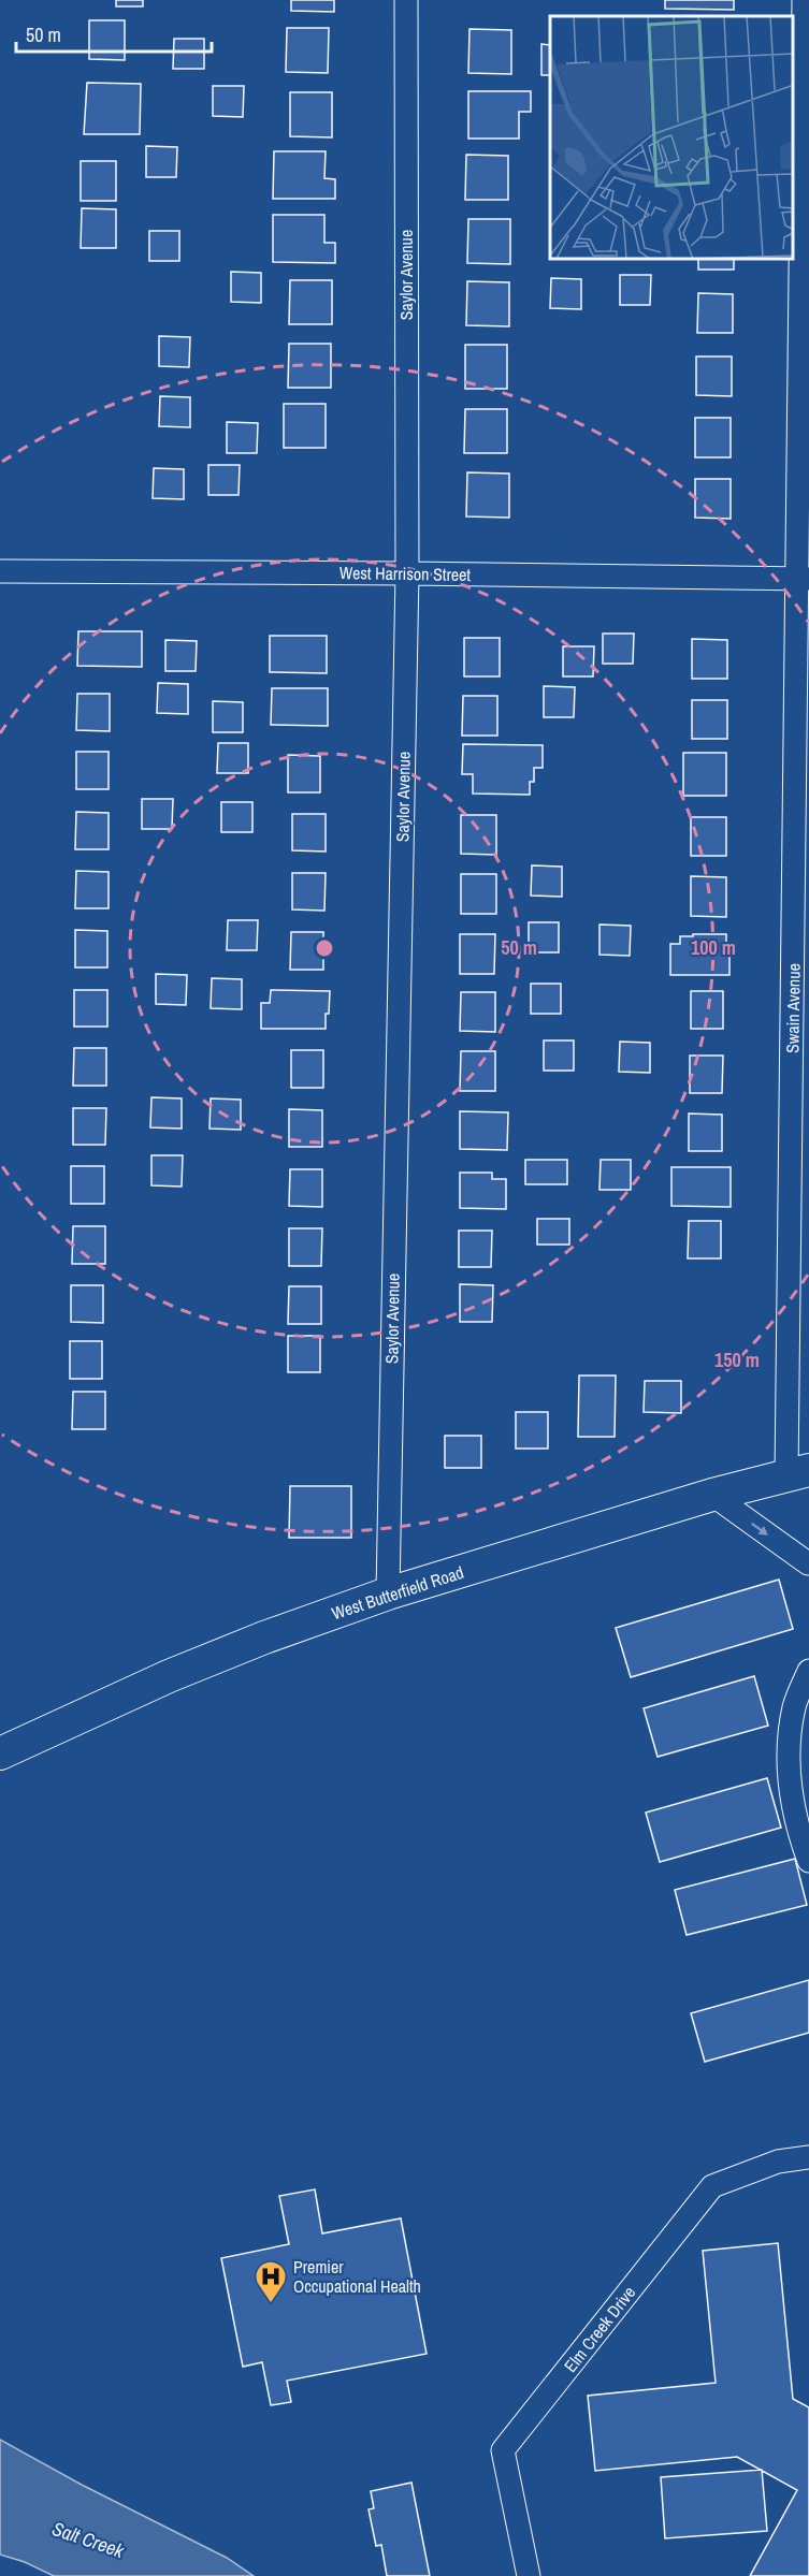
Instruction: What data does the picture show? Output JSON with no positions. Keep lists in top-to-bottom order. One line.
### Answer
{"streets":{"main road":["West Butterfield Road"],"street":["Saylor Avenue","West Harrison Street","Swain Avenue","Elm Creek Drive"]},"crossings":[["Saylor Avenue","West Harrison Street"],["Saylor Avenue","West Butterfield Road"],["West Harrison Street","Swain Avenue"],["Swain Avenue","West Butterfield Road"]],"water":["Salt Creek"],"places":{"hospital":["Premier Occupational Health"]},"scale_bar":"50 m","rings":["50 m","100 m","150 m"]}
